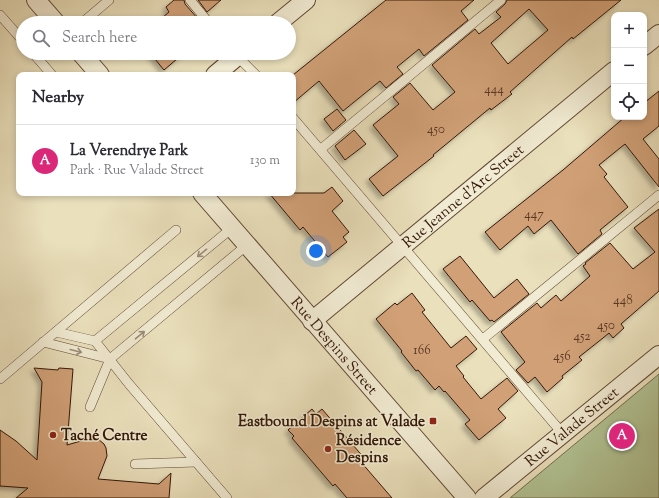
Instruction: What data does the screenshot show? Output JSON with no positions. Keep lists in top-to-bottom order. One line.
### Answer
{"streets":{"street":["Rue Jeanne d'Arc Street","Rue Despins Street","Rue Valade Street"]},"crossings":[["Rue Jeanne d'Arc Street","Rue Despins Street"]],"places":{"transit":["Eastbound Despins at Valade"],"other":["Taché Centre","Résidence Despins"]},"house_numbers":["444","450","447","448","450","452","166","456"],"page":{"map_buttons":["+","−"],"search":"Search here","heading":"Nearby","list":[{"mark":"A","name":"La Verendrye Park","note":"Park · Rue Valade Street","value":"130 m"}],"pins":"A"}}
